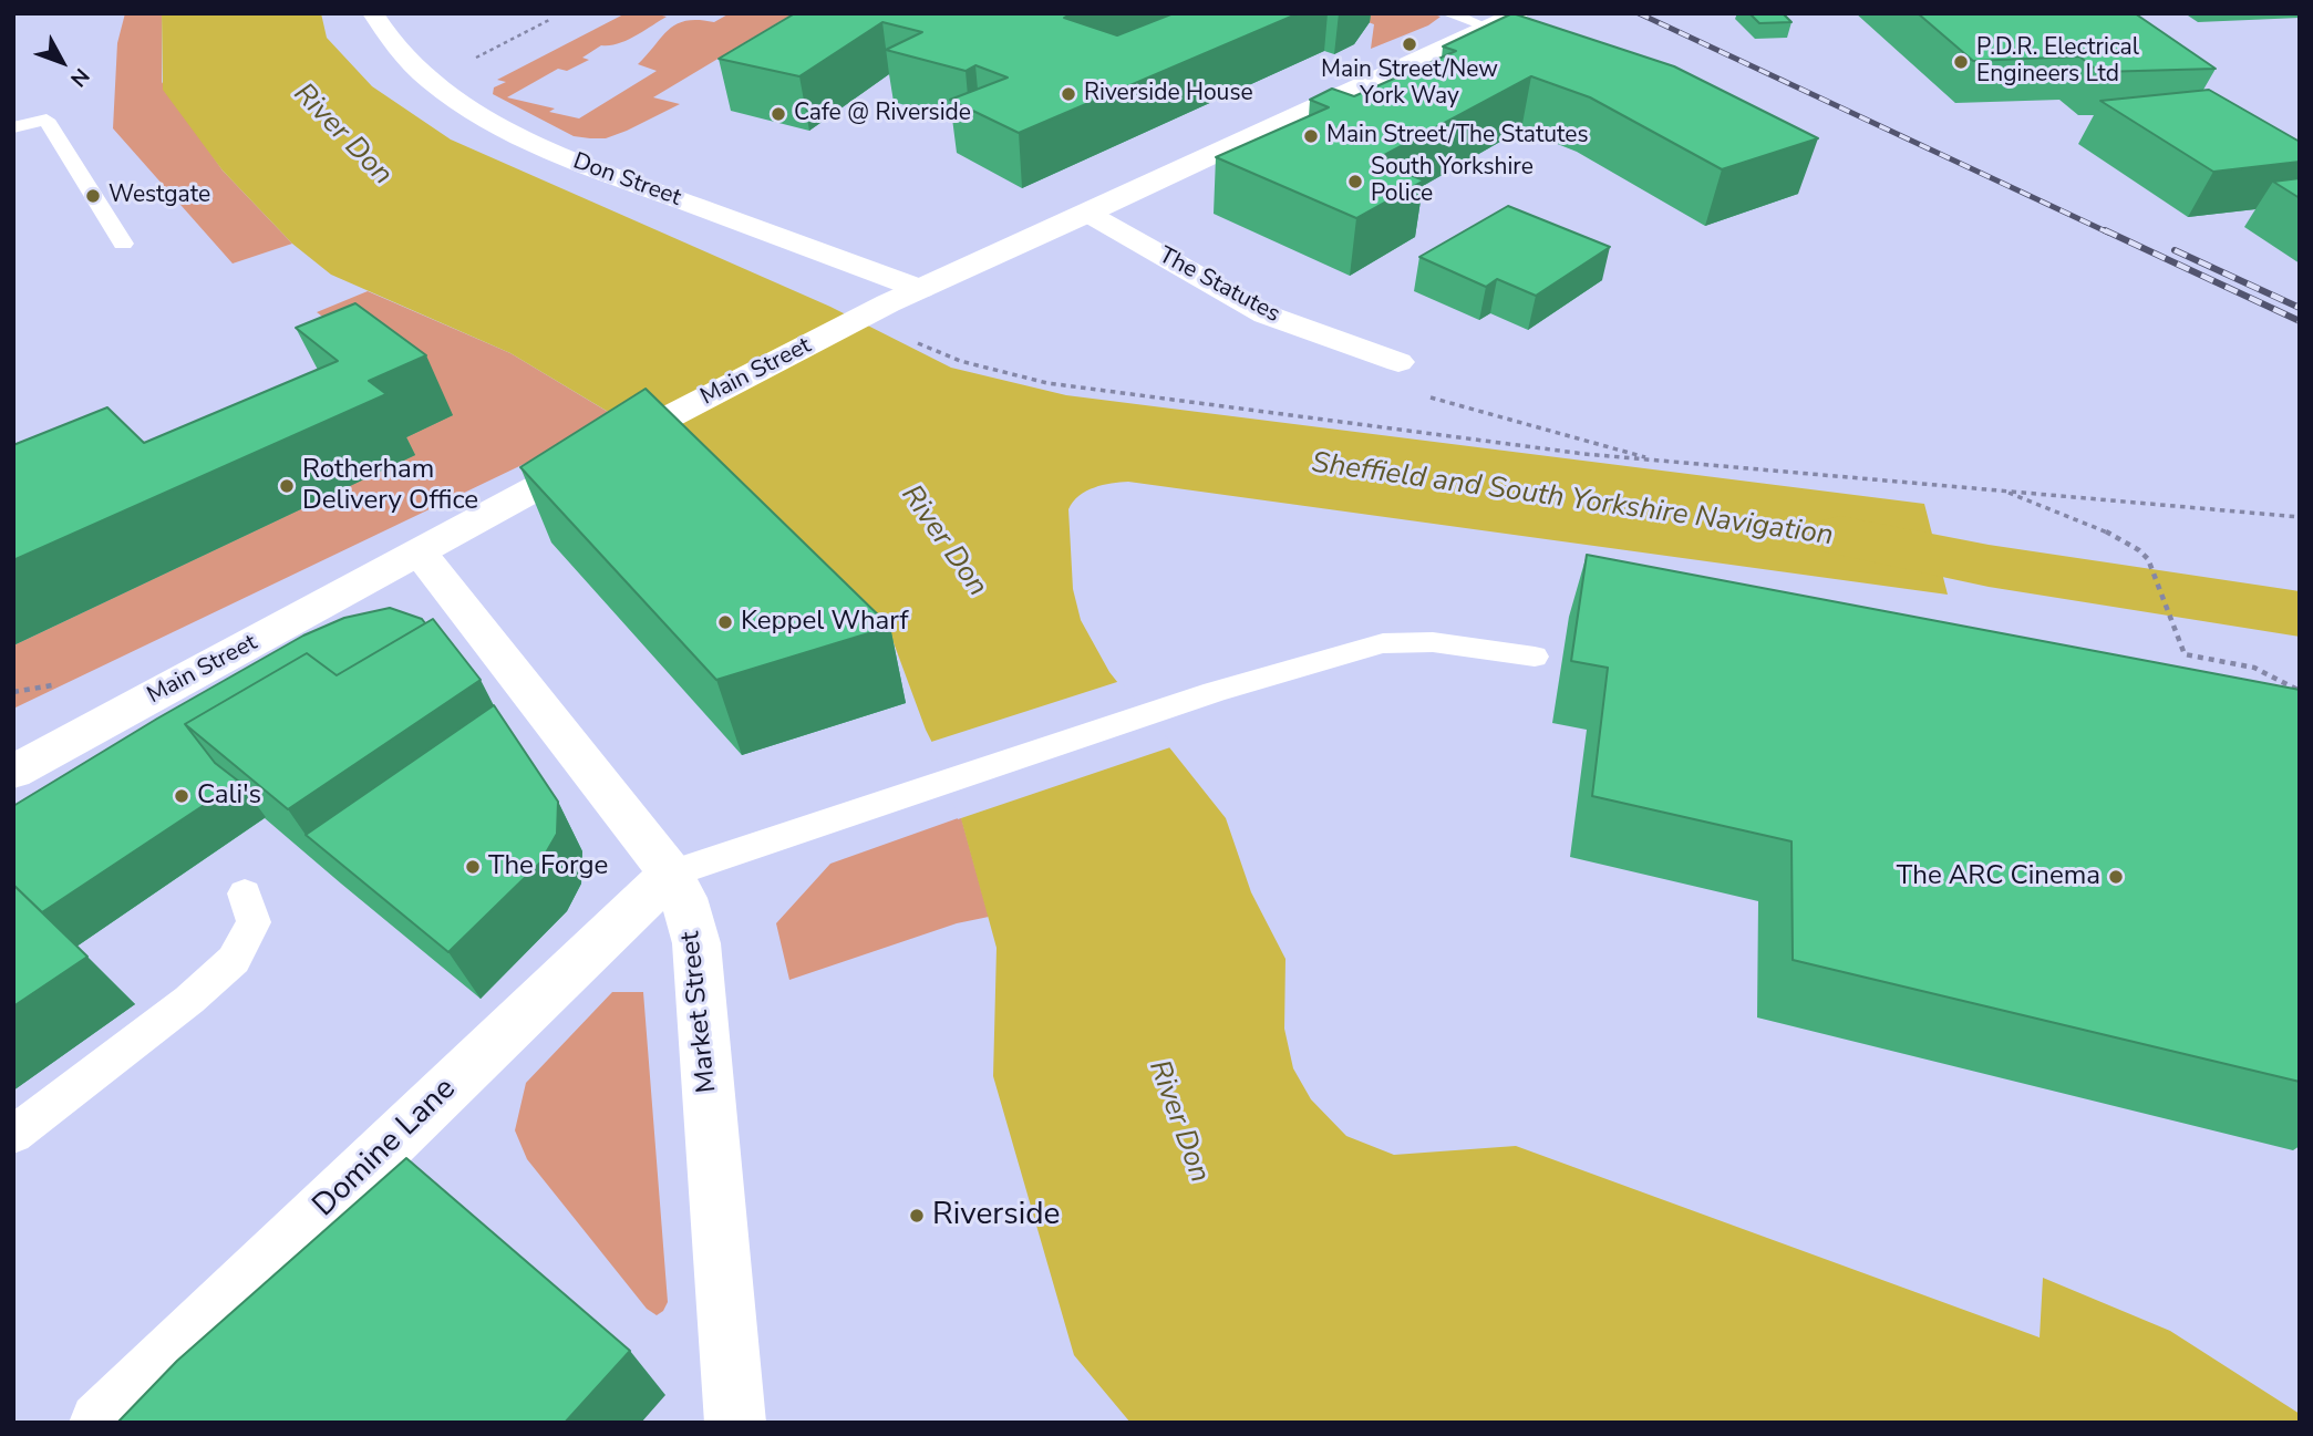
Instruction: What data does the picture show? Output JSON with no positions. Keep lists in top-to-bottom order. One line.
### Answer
{"streets":{"street":["Don Street","The Statutes","Main Street","Market Street","Domine Lane"]},"crossings":[["Don Street","Main Street"],["The Statutes","Main Street"],["Main Street","Market Street"],["Market Street","Domine Lane"]],"water":["River Don","Sheffield and South Yorkshire Navigation"],"places":["Main Street/New York Way","P.D.R. Electrical Engineers Ltd","Riverside House","Cafe @ Riverside","Main Street/The Statutes","South Yorkshire Police","Westgate","Rotherham Delivery Office","Keppel Wharf","Cali's","The Forge","The ARC Cinema","Riverside"],"north":"bottom right"}
